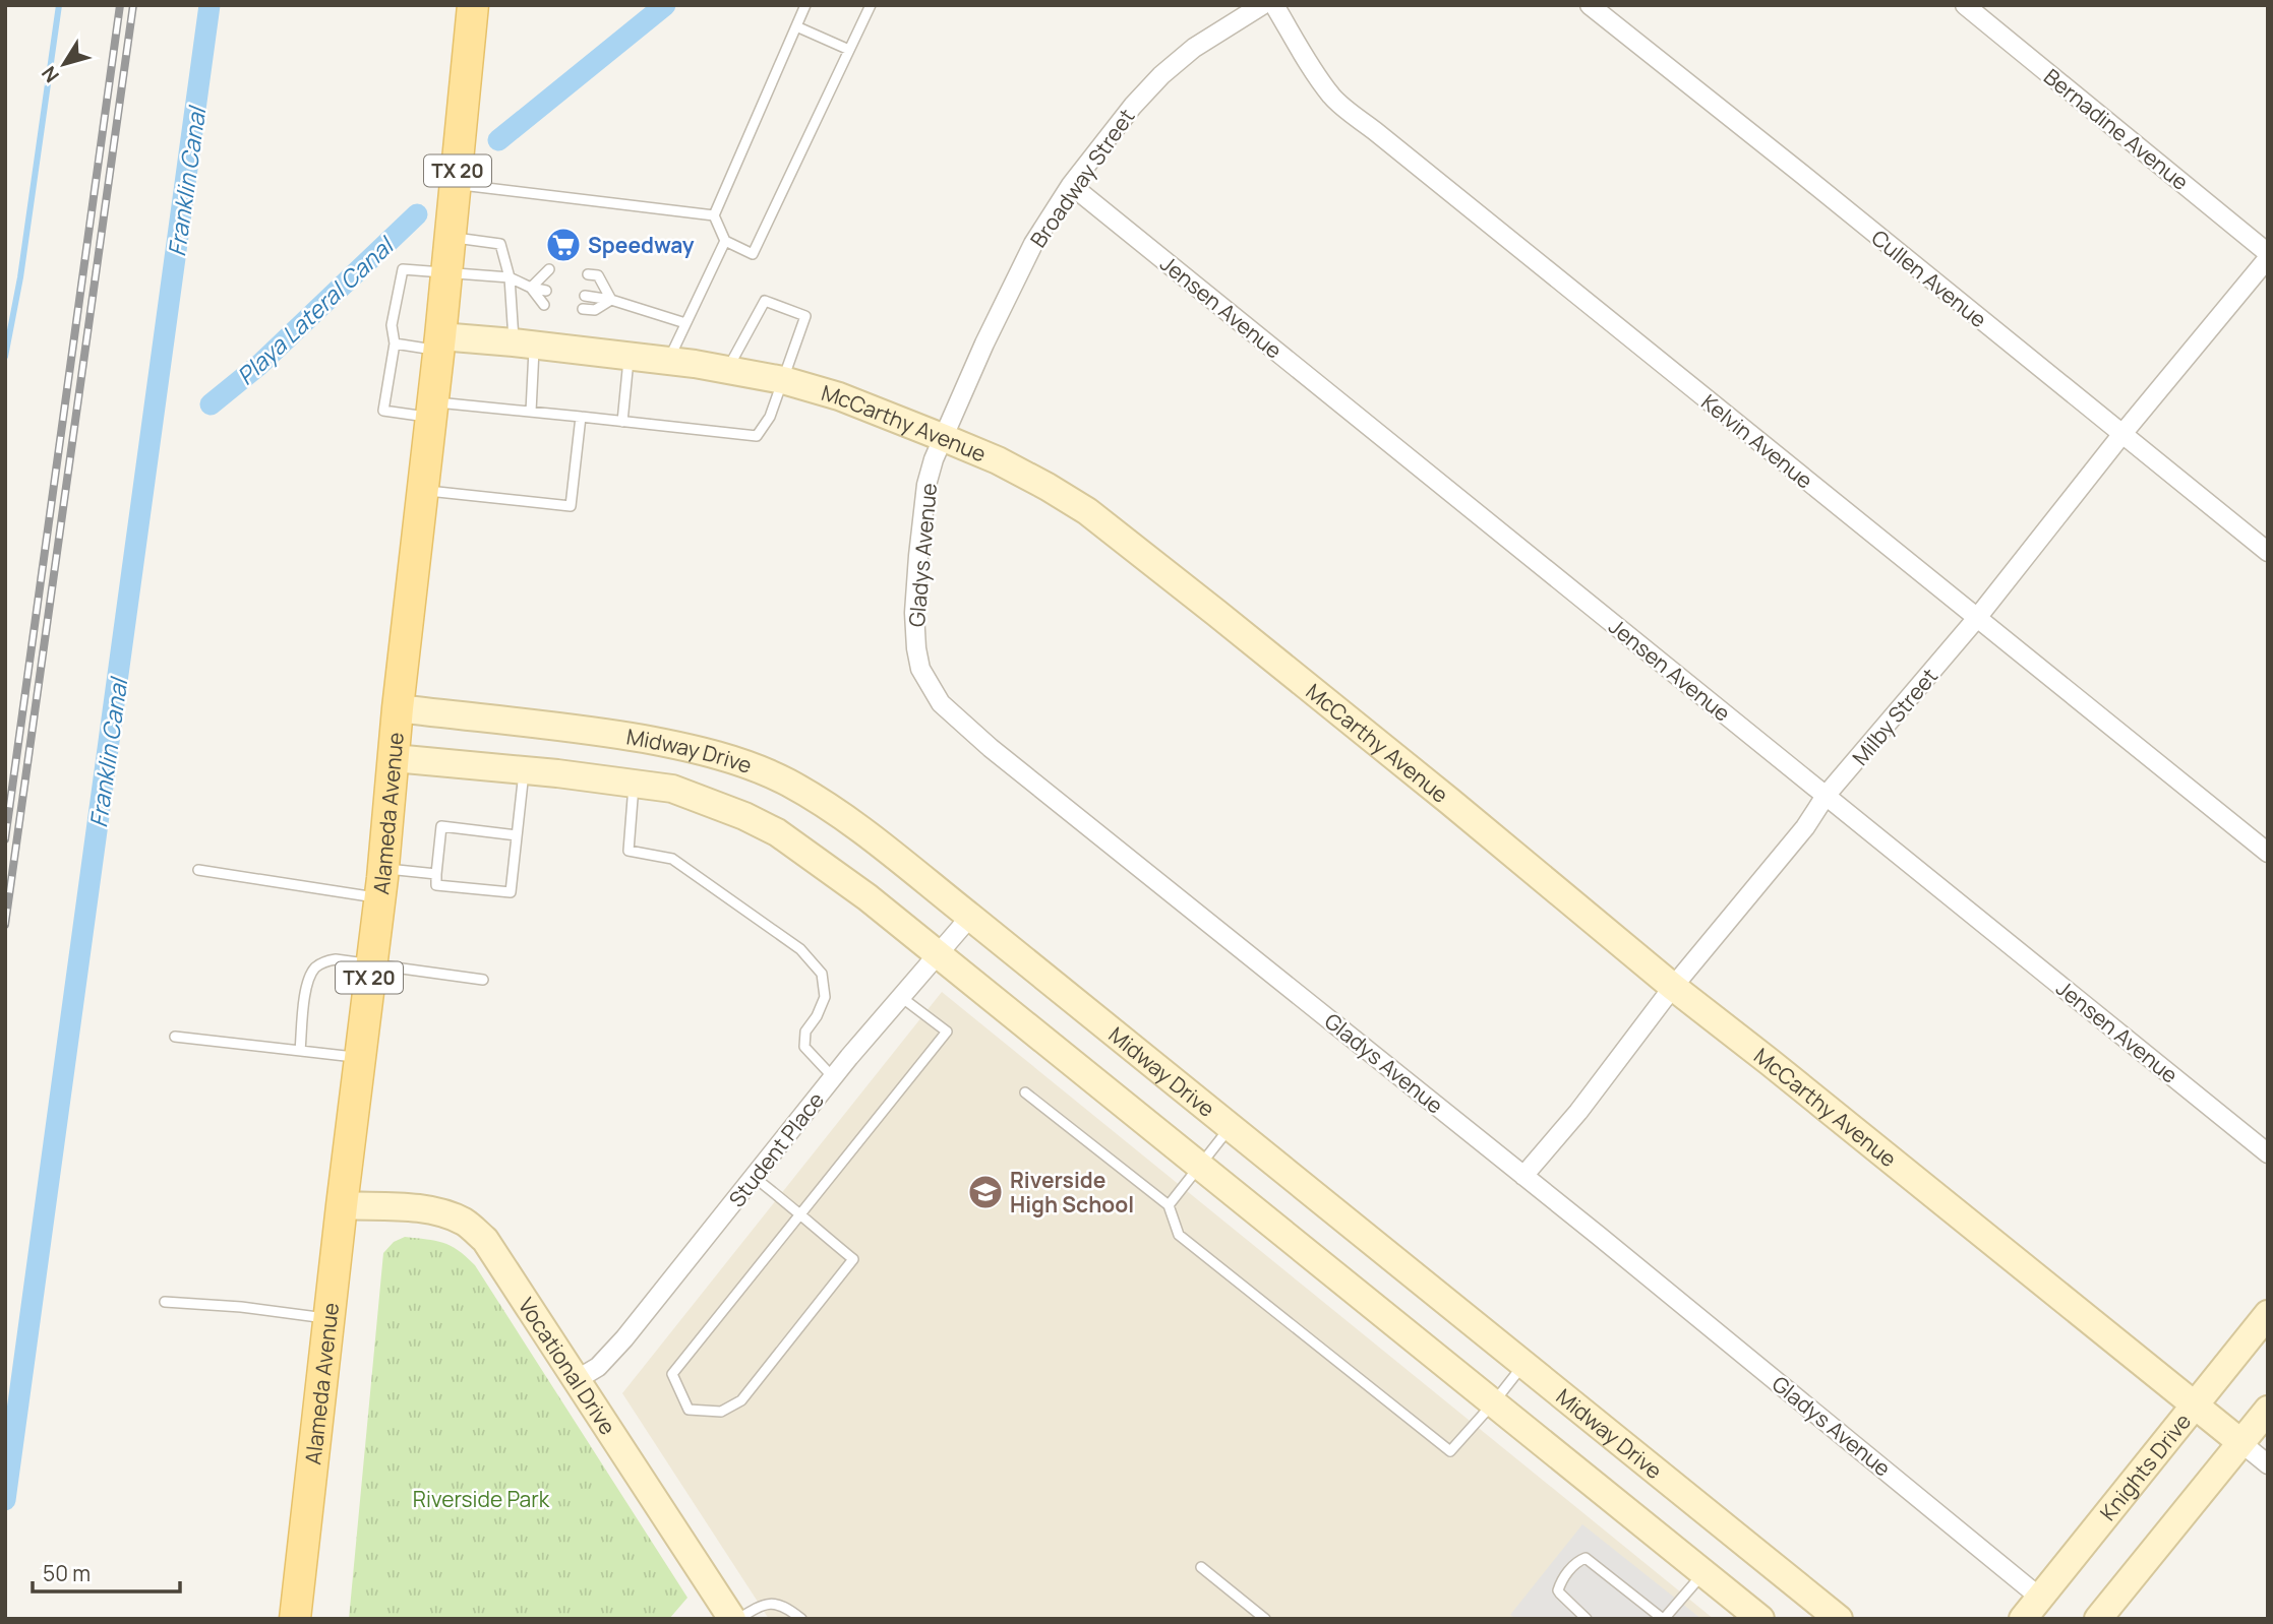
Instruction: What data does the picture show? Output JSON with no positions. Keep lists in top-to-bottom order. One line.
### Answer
{"streets":{"main road":["TX 20","Alameda Avenue"],"street":["Bernadine Avenue","Broadway Street","Cullen Avenue","Jensen Avenue","McCarthy Avenue","Kelvin Avenue","Gladys Avenue","Milby Street","Midway Drive","Student Place","Vocational Drive","Knights Drive"]},"crossings":[["Bernadine Avenue","Milby Street"],["Broadway Street","Jensen Avenue"],["Broadway Street","McCarthy Avenue"],["Broadway Street","Gladys Avenue"],["Cullen Avenue","Milby Street"],["Jensen Avenue","Milby Street"],["McCarthy Avenue","Gladys Avenue"],["McCarthy Avenue","Milby Street"],["McCarthy Avenue","Alameda Avenue"],["McCarthy Avenue","Knights Drive"],["Kelvin Avenue","Milby Street"],["Gladys Avenue","Milby Street"],["Gladys Avenue","Knights Drive"],["Midway Drive","Alameda Avenue"],["Midway Drive","Student Place"],["Alameda Avenue","Vocational Drive"],["Student Place","Vocational Drive"]],"water":["Franklin Canal","Playa Lateral Canal"],"parks":["Riverside Park"],"places":{"supermarket":["Speedway"],"school or university":["Riverside High School"]},"scale_bar":"50 m","north":"bottom left"}
